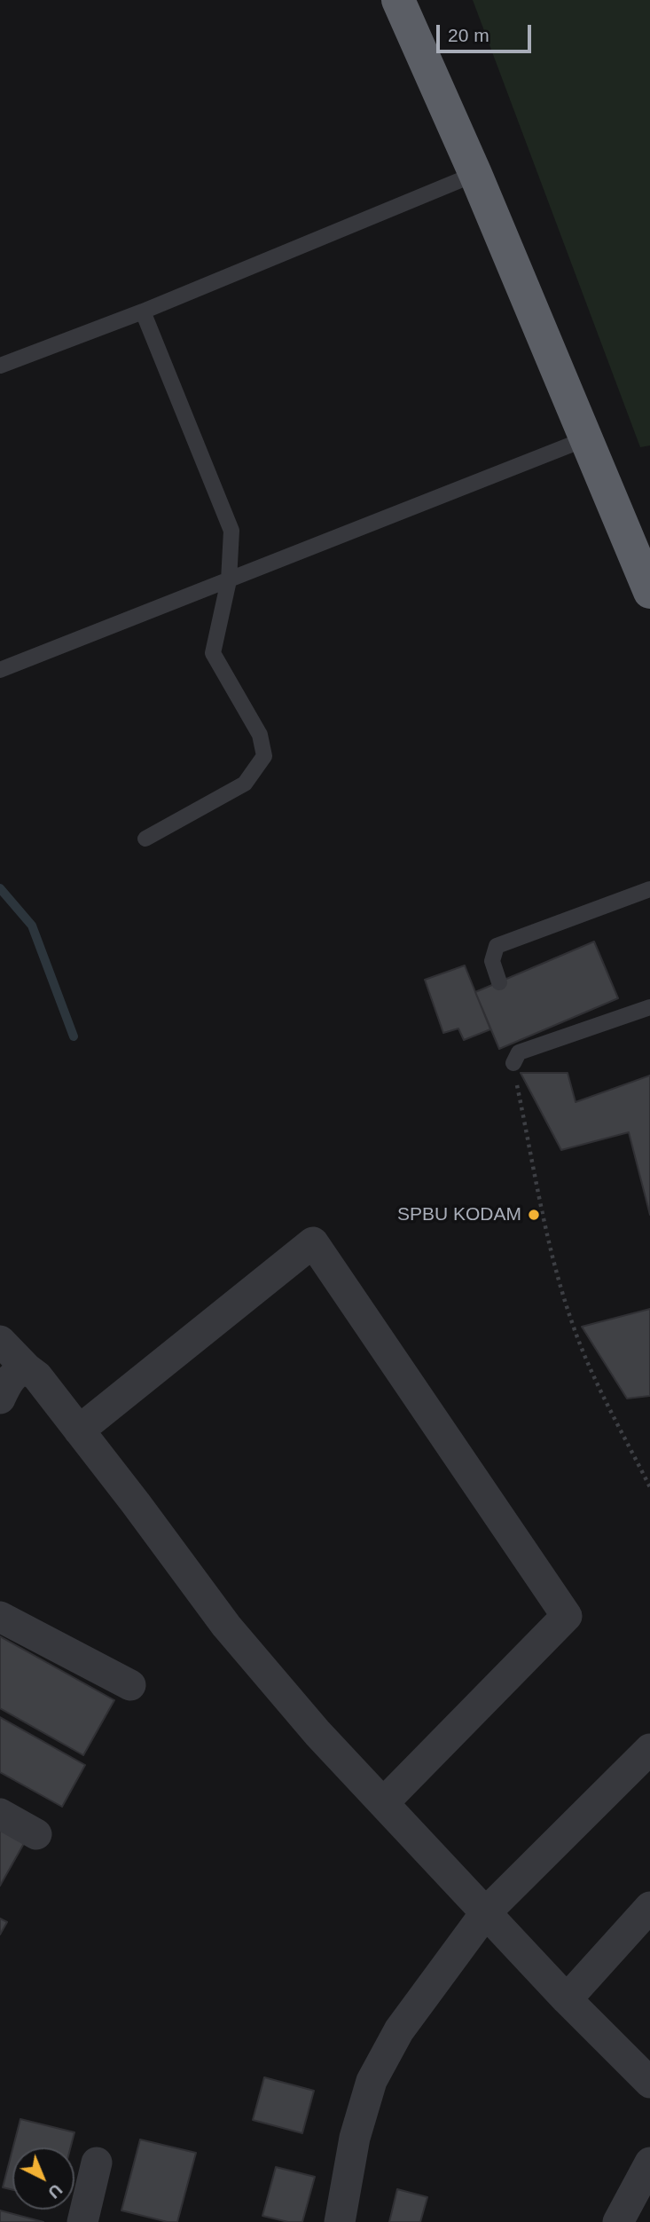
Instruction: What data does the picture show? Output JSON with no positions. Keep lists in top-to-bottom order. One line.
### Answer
{"places":["SPBU KODAM"],"scale_bar":"20 m","north":"bottom right"}
